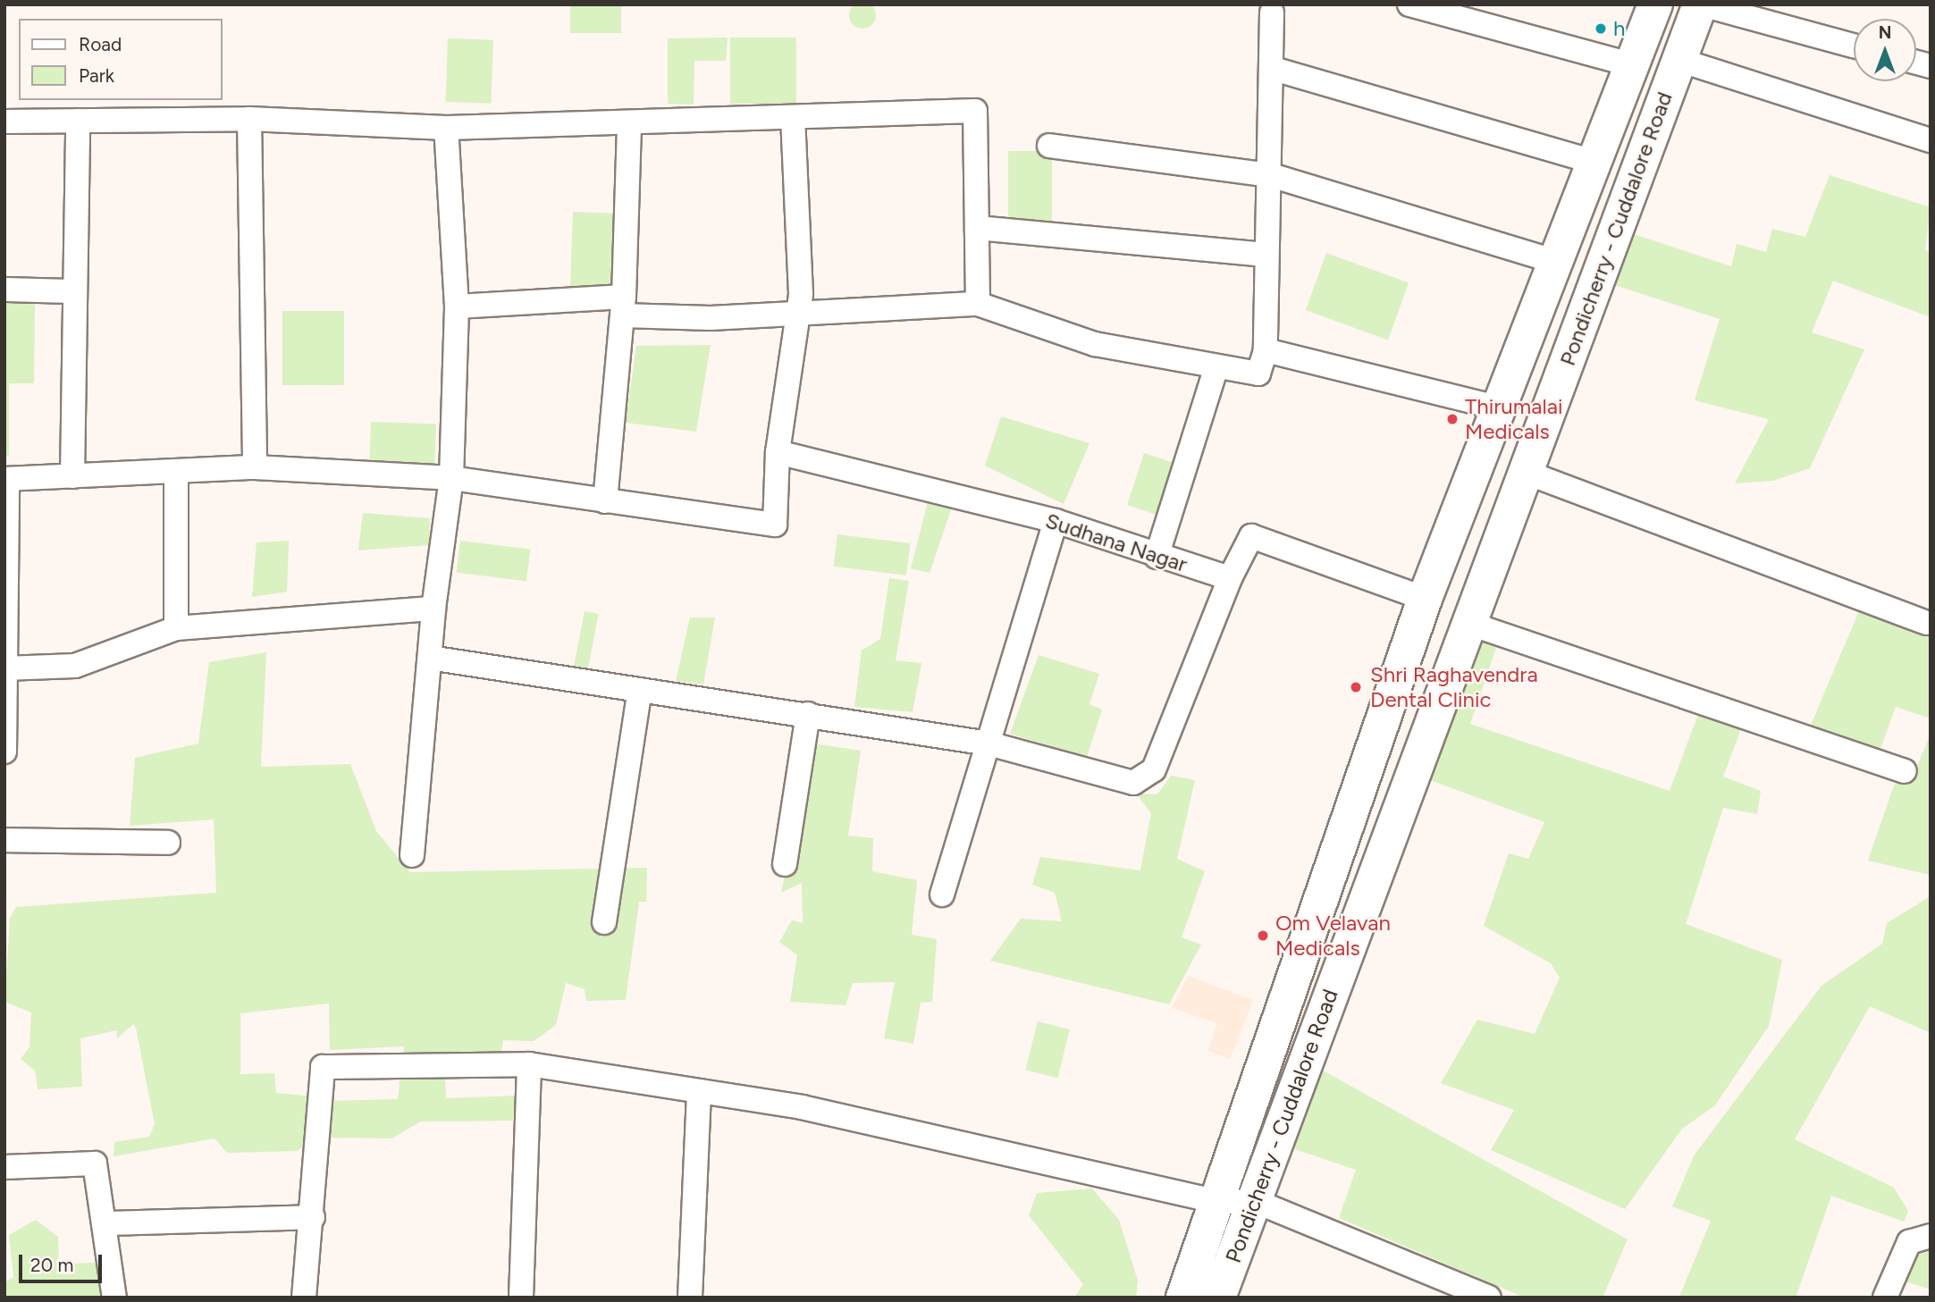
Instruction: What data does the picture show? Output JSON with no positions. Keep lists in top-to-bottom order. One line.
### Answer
{"streets":{"highway":["Pondicherry - Cuddalore Road"],"street":["Sudhana Nagar"]},"places":["h","Thirumalai Medicals","Shri Raghavendra Dental Clinic","Om Velavan Medicals"],"legend":["Road","Park"],"scale_bar":"20 m","north":"top"}
